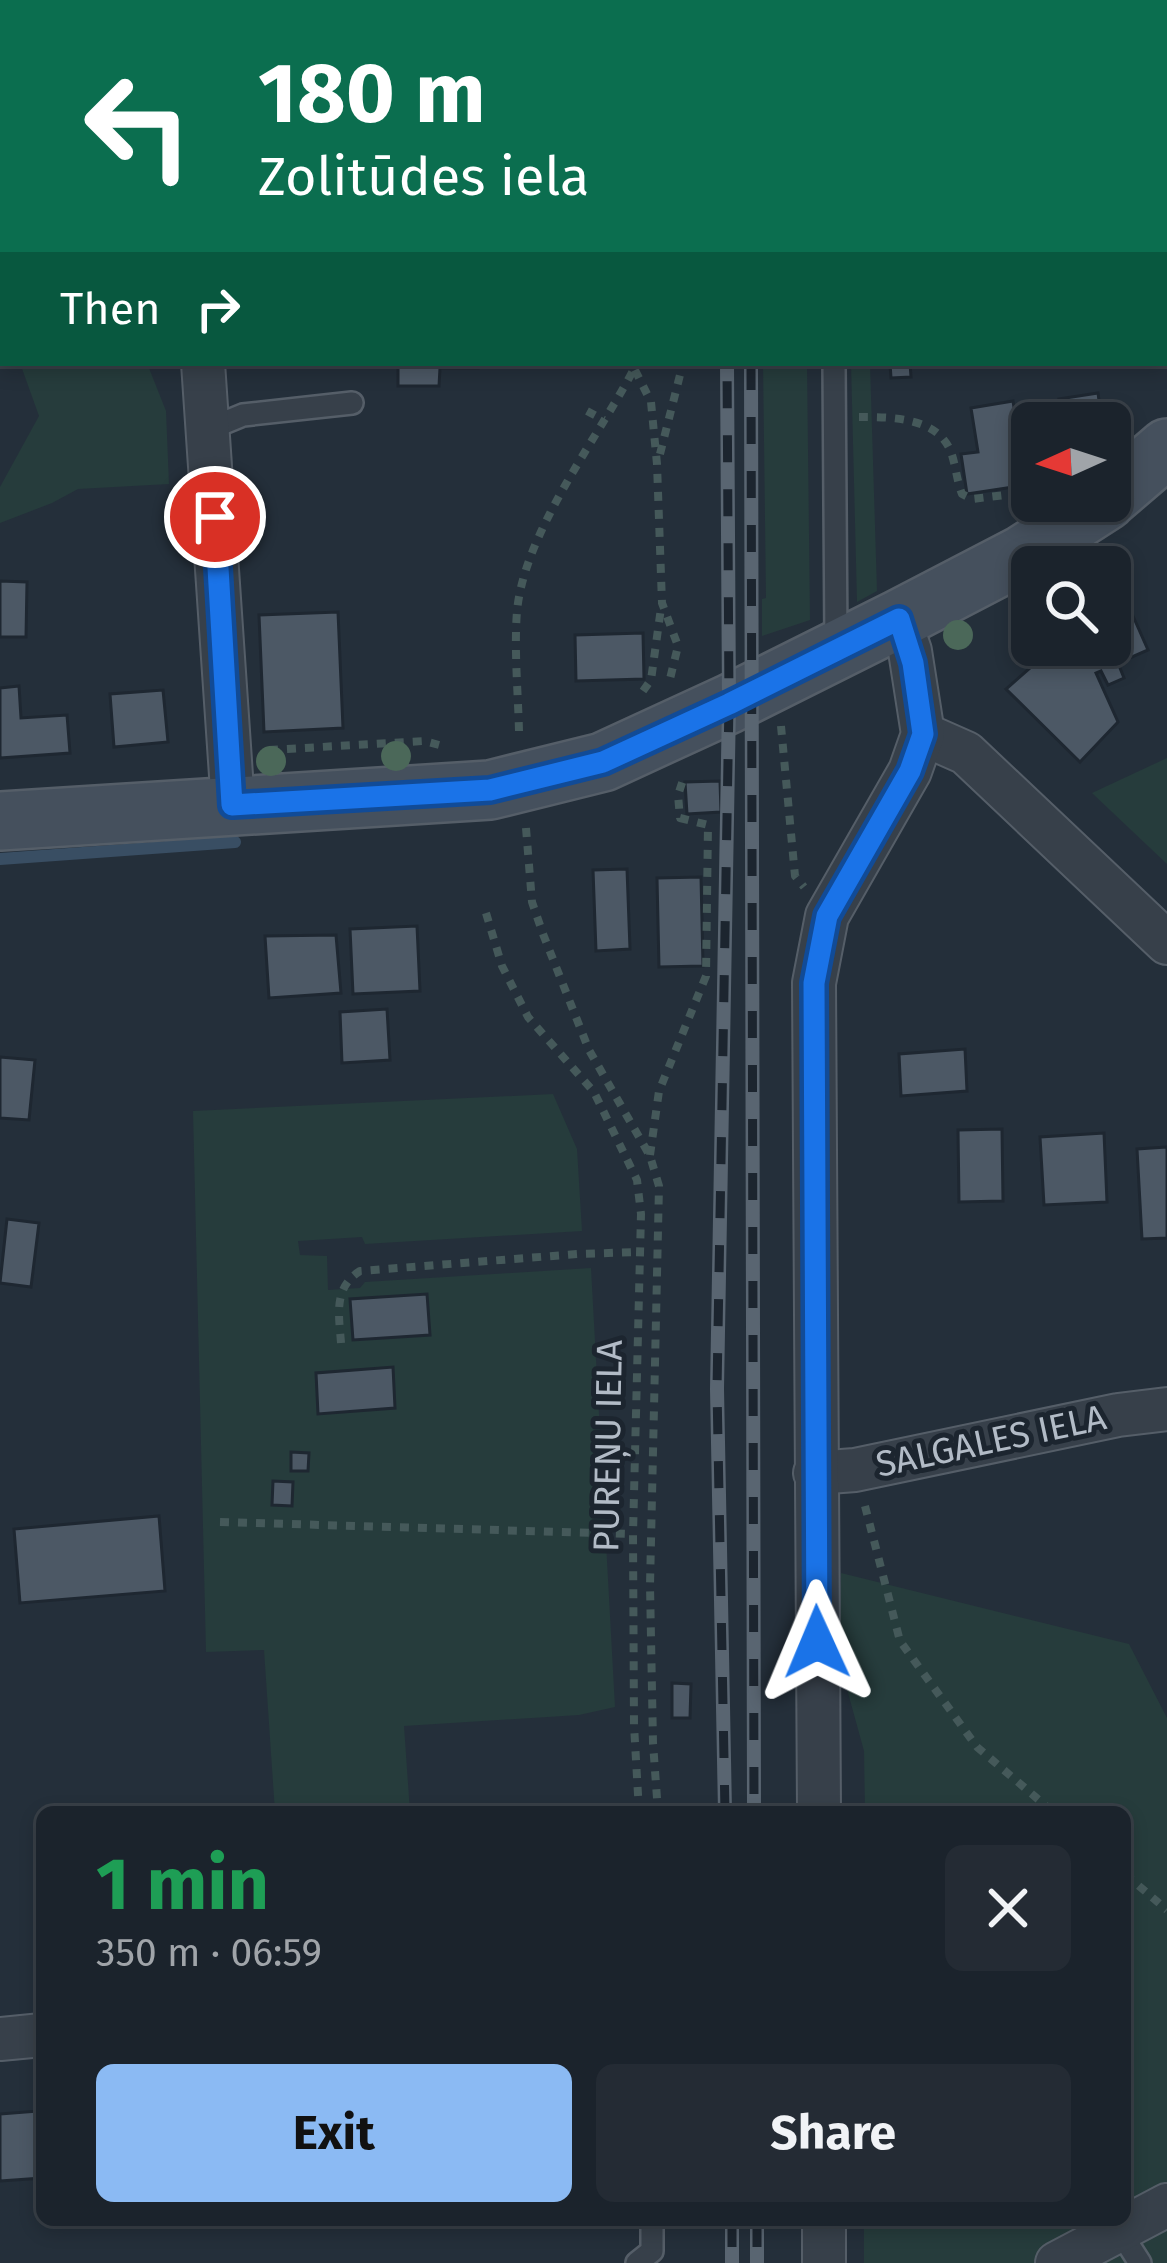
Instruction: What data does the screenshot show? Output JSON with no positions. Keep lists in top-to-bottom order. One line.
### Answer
{"streets":{"street":["SALGALES IELA"],"path":["PUREŅU IELA"]},"north":"left","page":{"turn":["180 m","Zolitūdes iela"],"then":"Then","heading":["1 min","350 m · 06:59"],"buttons":["Exit","Share"]}}
